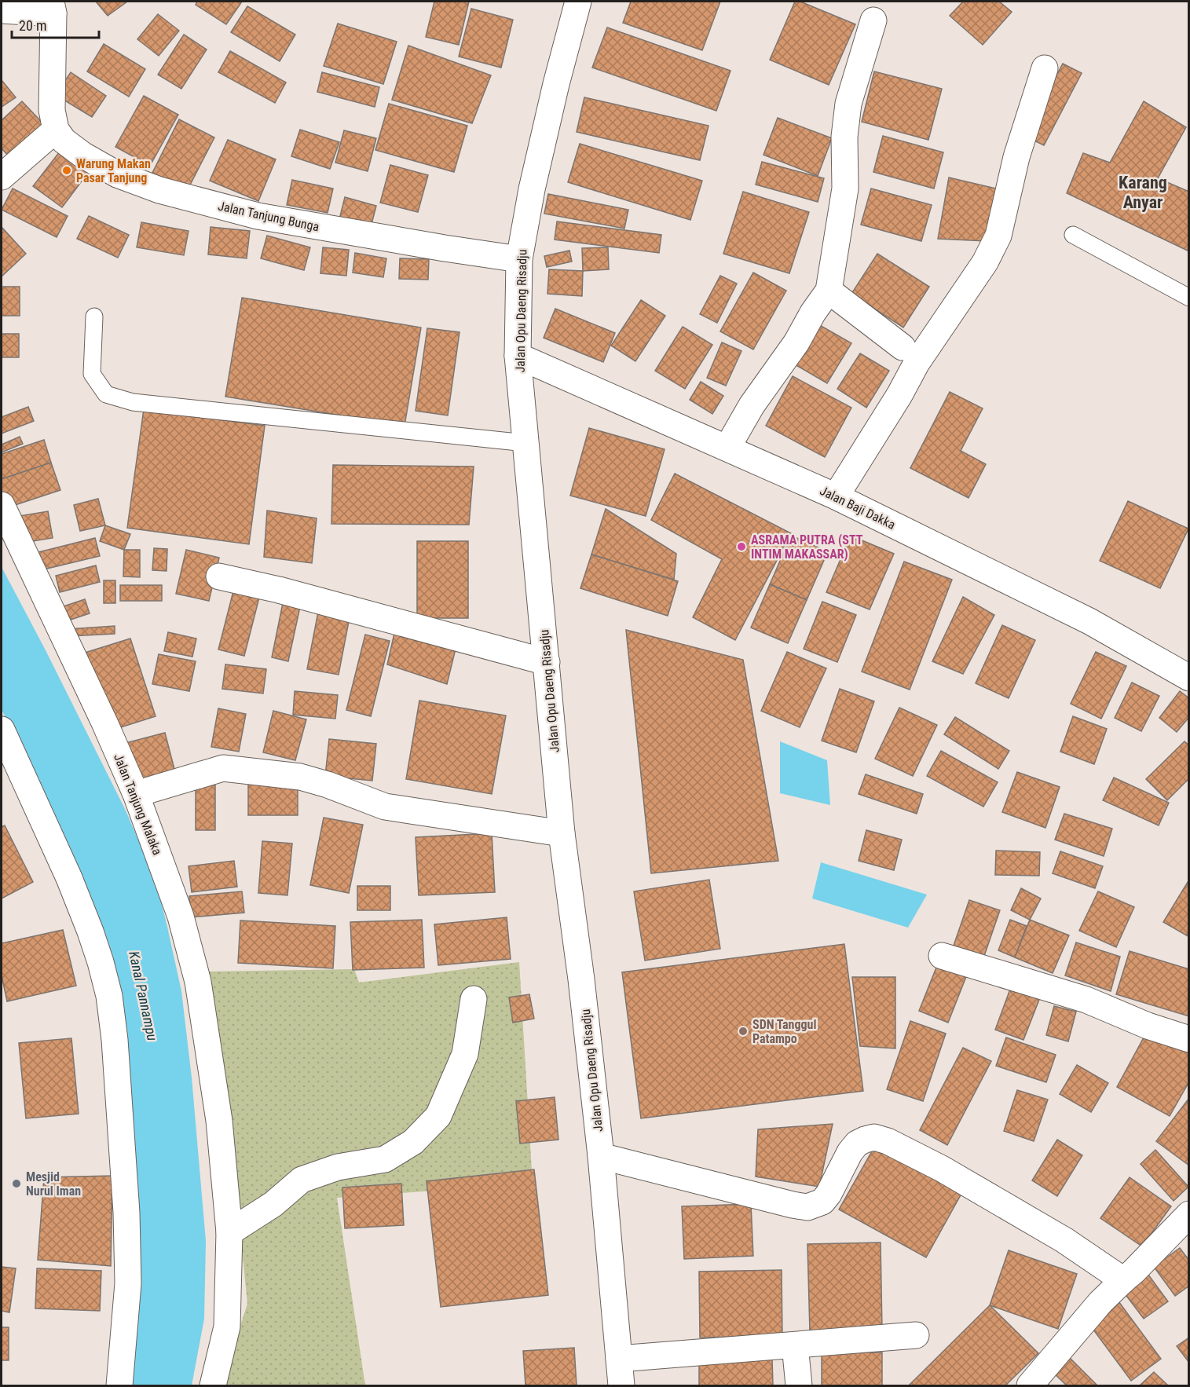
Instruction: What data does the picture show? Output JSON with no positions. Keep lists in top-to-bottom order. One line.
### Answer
{"streets":{"street":["Jalan Tanjung Bunga","Jalan Opu Daeng Risadju","Jalan Baji Dakka","Jalan Tanjung Malaka"]},"crossings":[["Jalan Tanjung Bunga","Jalan Opu Daeng Risadju"],["Jalan Opu Daeng Risadju","Jalan Baji Dakka"]],"districts":["Karang Anyar"],"water":["Kanal Pannampu"],"places":["Warung Makan Pasar Tanjung","ASRAMA PUTRA (STT INTIM MAKASSAR)","SDN Tanggul Patampo","Mesjid Nurul Iman"],"scale_bar":"20 m"}
